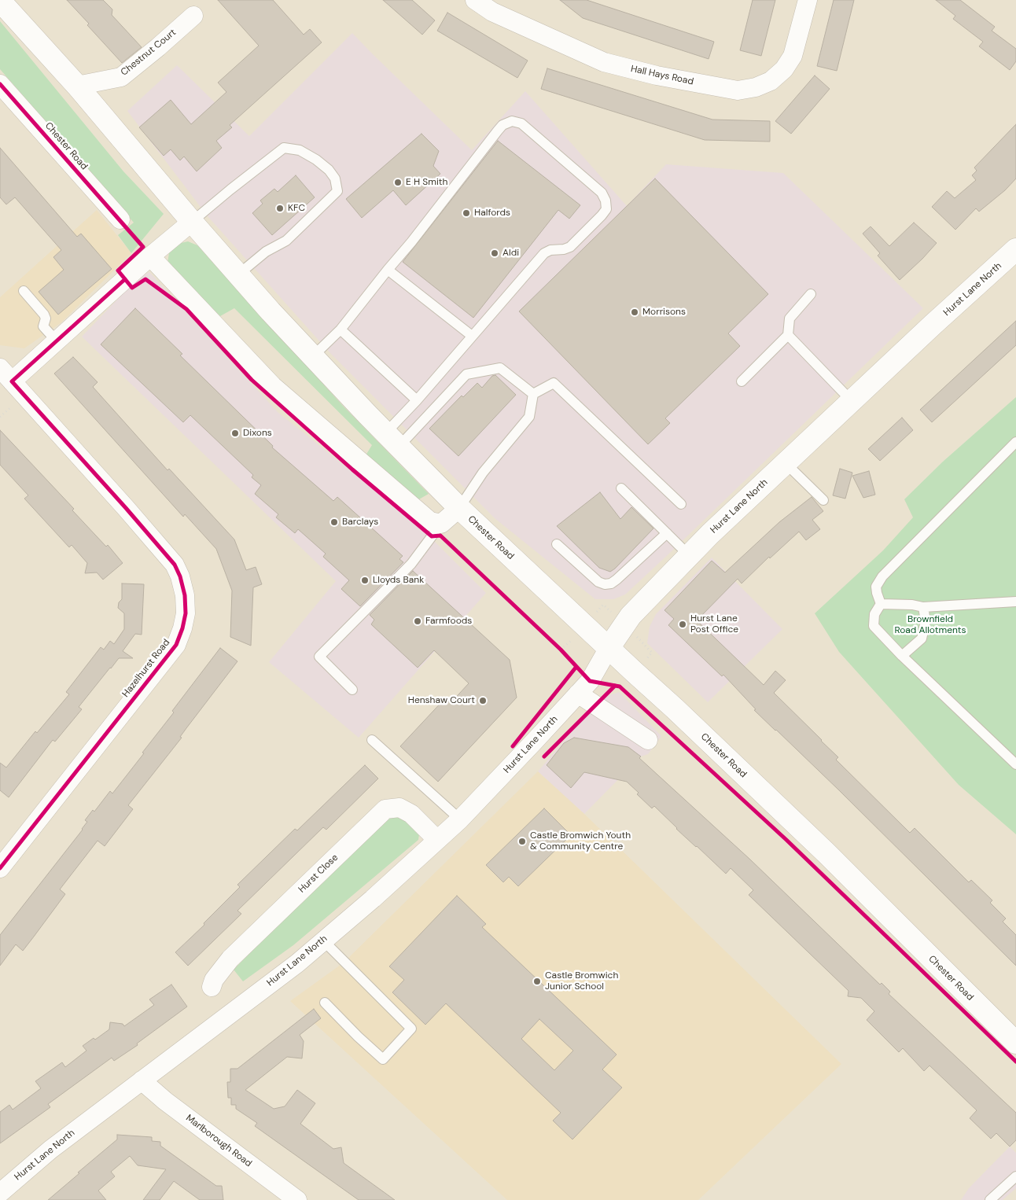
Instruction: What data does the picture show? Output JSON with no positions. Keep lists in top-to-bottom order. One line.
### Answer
{"streets":{"main road":["Chester Road","Hurst Lane North"],"street":["Chestnut Court","Hall Hays Road","Hazelhurst Road","Hurst Close","Marlborough Road"]},"crossings":[["Chestnut Court","Chester Road"],["Chester Road","Hurst Lane North"],["Hurst Lane North","Hurst Close"],["Hurst Lane North","Marlborough Road"]],"parks":["Brownfield Road Allotments"],"places":["E H Smith","KFC","Halfords","Aldi","Morrisons","Dixons","Barclays","Lloyds Bank","Farmfoods","Hurst Lane Post Office","Henshaw Court","Castle Bromwich Youth & Community Centre","Castle Bromwich Junior School"]}
